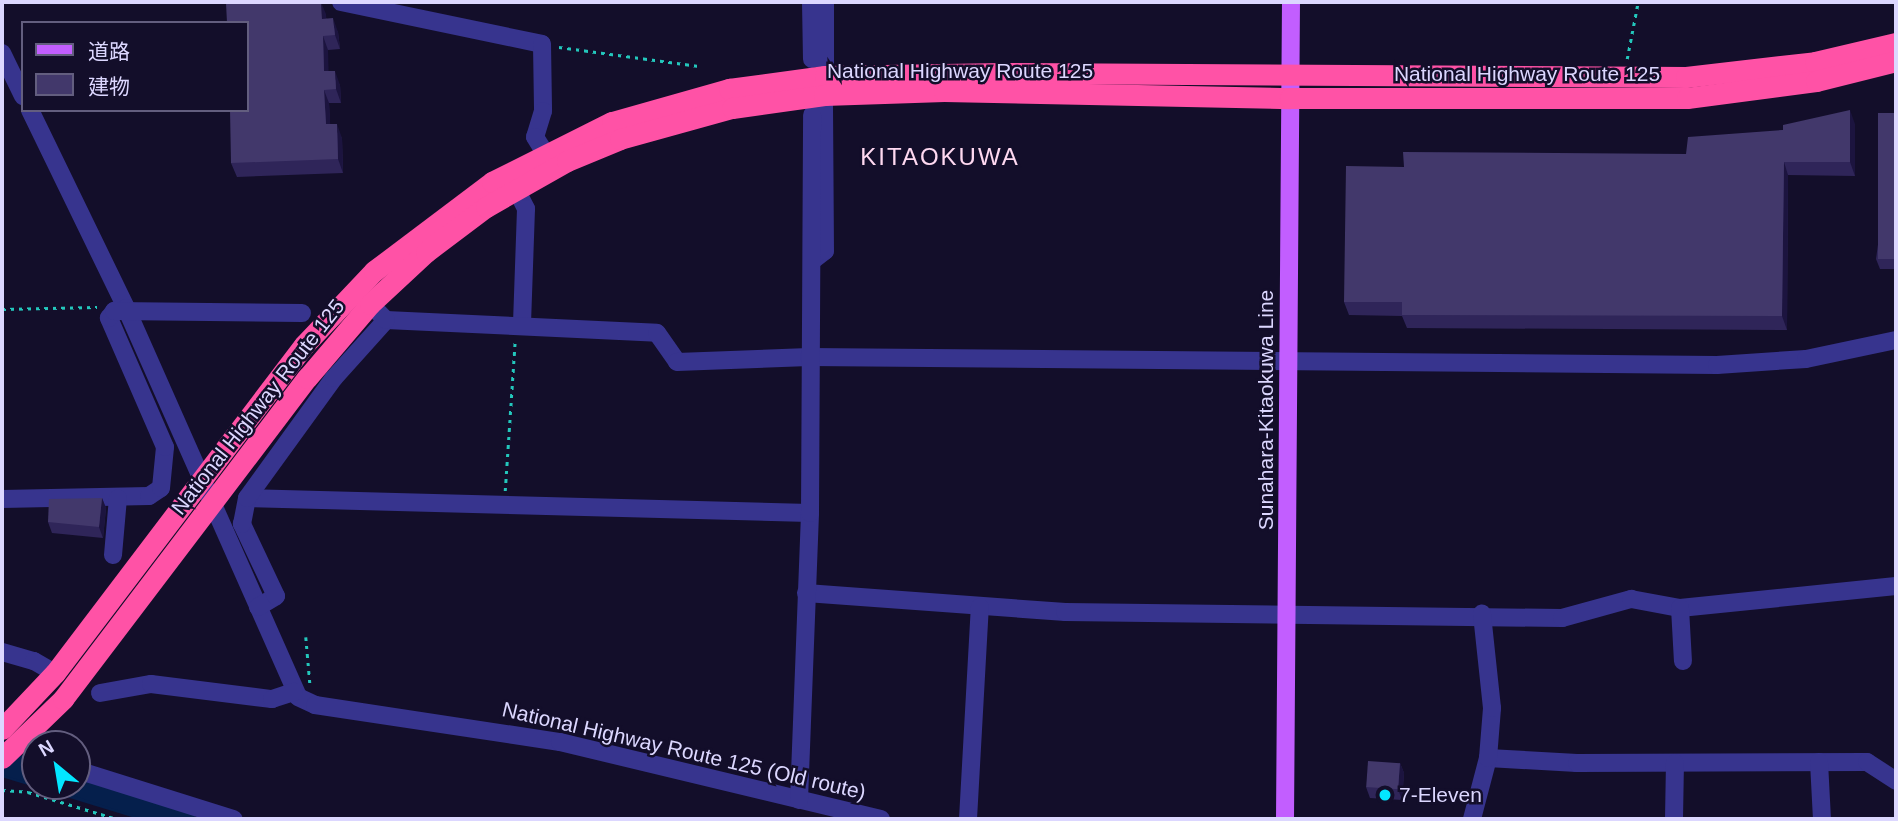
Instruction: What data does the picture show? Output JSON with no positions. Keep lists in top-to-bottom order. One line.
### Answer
{"streets":{"highway":["National Highway Route 125"],"main road":["Sunahara-Kitaokuwa Line"],"street":["National Highway Route 125 (Old route)"]},"crossings":[["National Highway Route 125","Sunahara-Kitaokuwa Line"]],"districts":["KITAOKUWA"],"places":["7-Eleven"],"legend":["道路","建物"],"north":"top left"}
